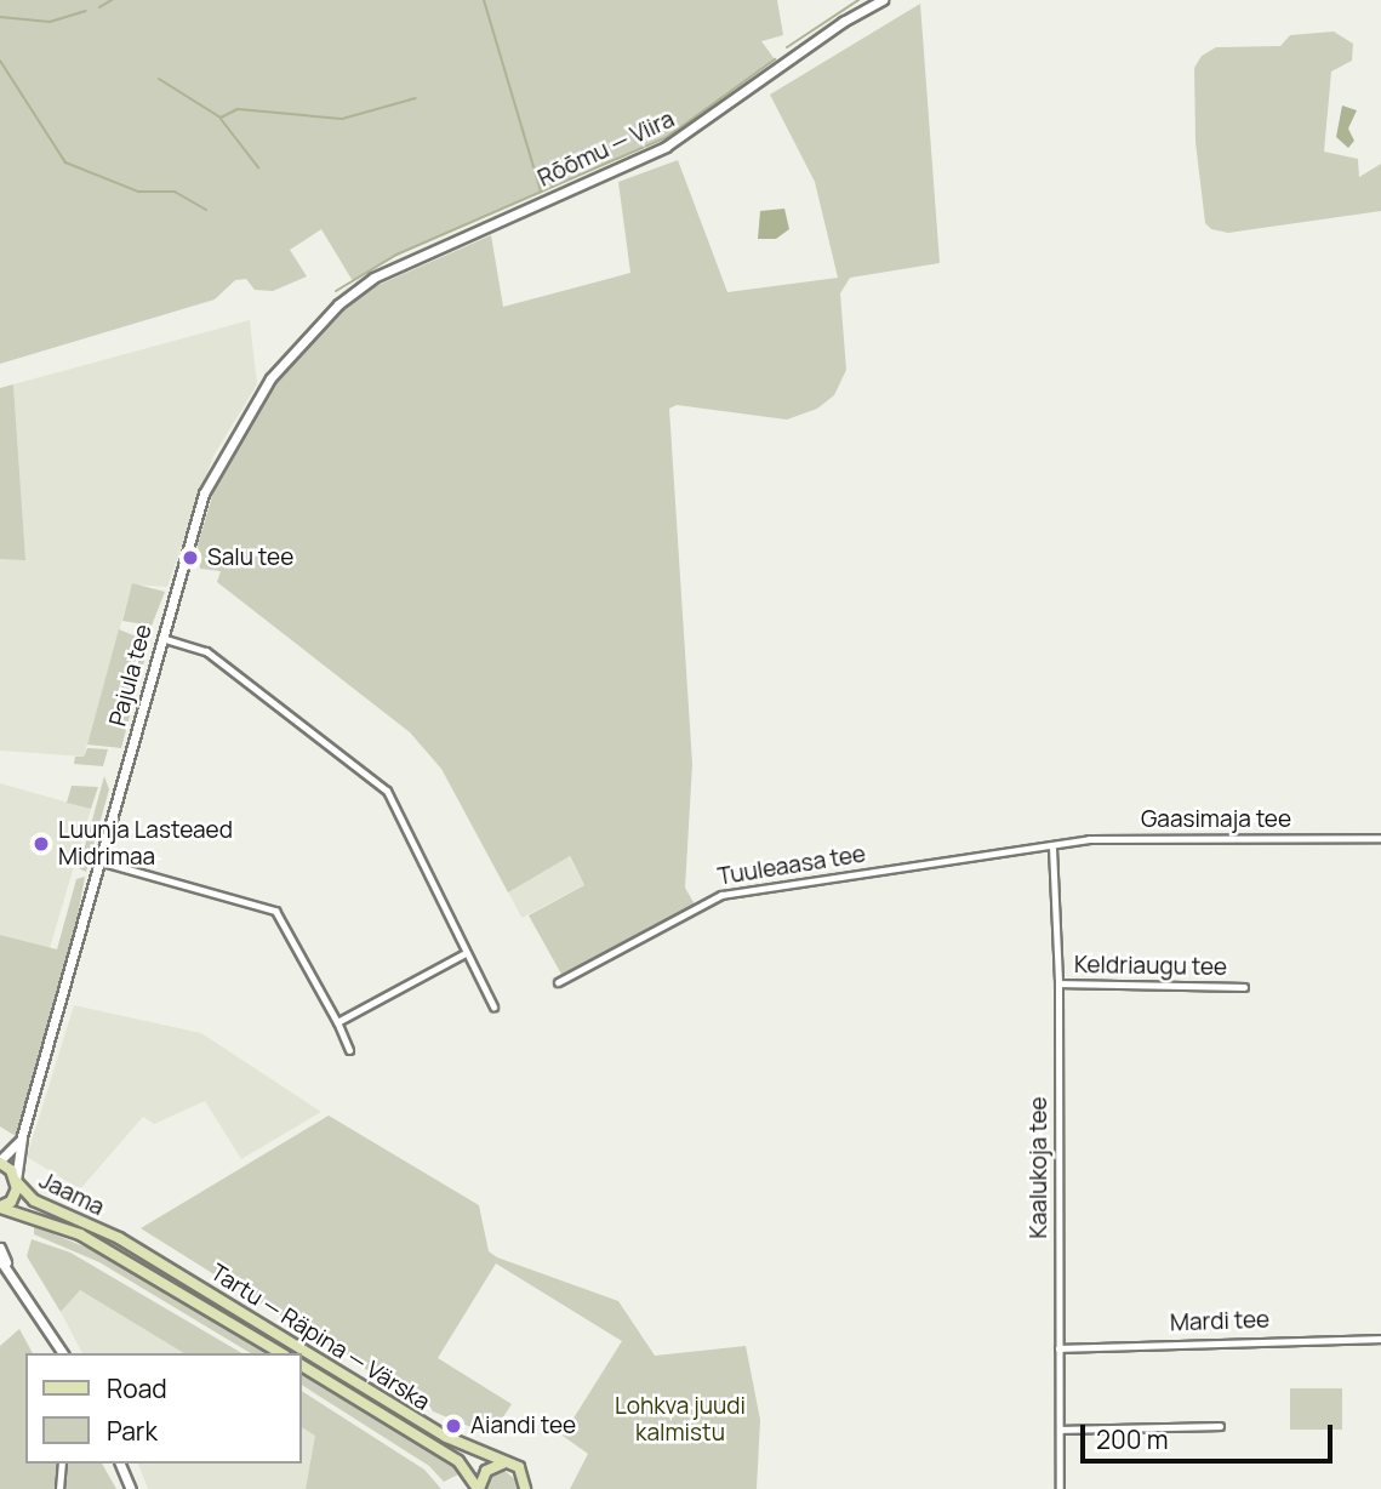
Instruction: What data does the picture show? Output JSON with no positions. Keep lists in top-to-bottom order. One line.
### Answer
{"streets":{"main road":["Jaama","Tartu — Räpina — Värska"],"street":["Rõõmu — Viira","Pajula tee","Gaasimaja tee","Tuuleaasa tee","Keldriaugu tee","Kaalukoja tee","Mardi tee"]},"crossings":[["Rõõmu — Viira","Pajula tee"],["Gaasimaja tee","Tuuleaasa tee"],["Gaasimaja tee","Kaalukoja tee"],["Tuuleaasa tee","Kaalukoja tee"],["Keldriaugu tee","Kaalukoja tee"],["Kaalukoja tee","Mardi tee"],["Jaama","Tartu — Räpina — Värska"]],"parks":["Lohkva juudi kalmistu"],"places":["Salu tee","Luunja Lasteaed Midrimaa","Aiandi tee"],"legend":["Road","Park"],"scale_bar":"200 m"}
